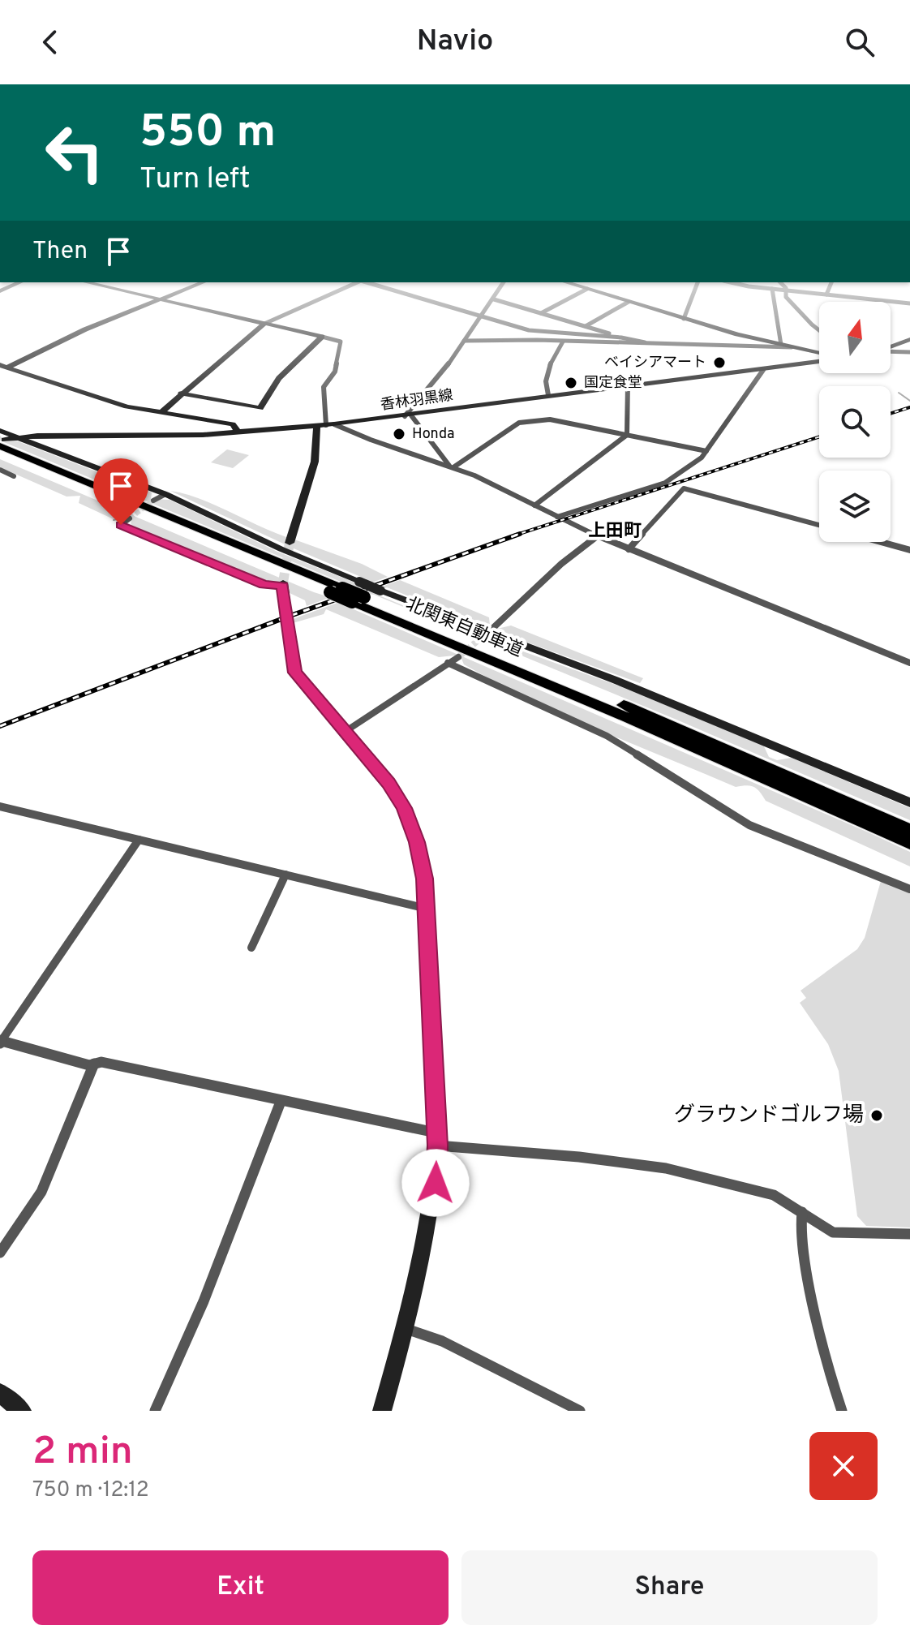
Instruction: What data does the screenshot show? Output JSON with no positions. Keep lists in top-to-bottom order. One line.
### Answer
{"streets":{"highway":["北関東自動車道"],"street":["香林羽黒線"]},"crossings":[["香林羽黒線","北関東自動車道"]],"districts":["上田町"],"places":["ベイシアマート","国定食堂","Honda","グラウンドゴルフ場"],"north":"top","page":{"header":"Navio","turn":["550 m","Turn left"],"then":"Then","heading":["2 min","750 m · 12:12"],"buttons":["Exit","Share"]}}
